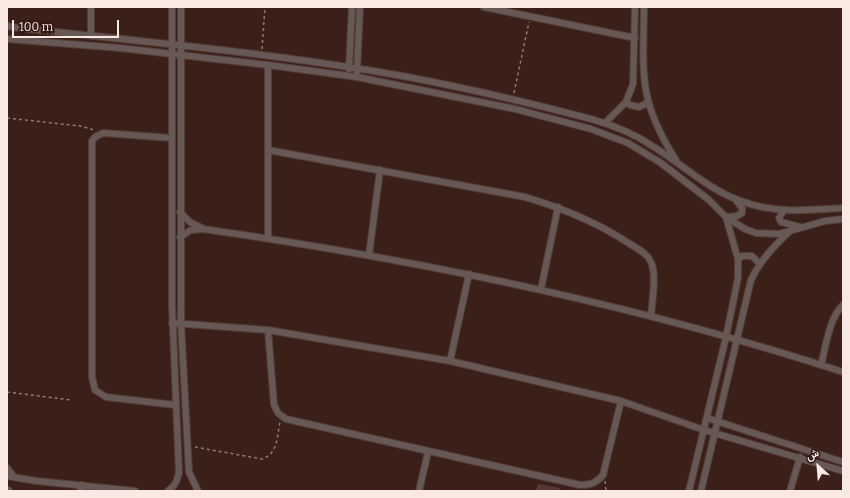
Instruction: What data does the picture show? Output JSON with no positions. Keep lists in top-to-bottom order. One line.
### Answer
{"scale_bar":"100 m","north":"top left"}
